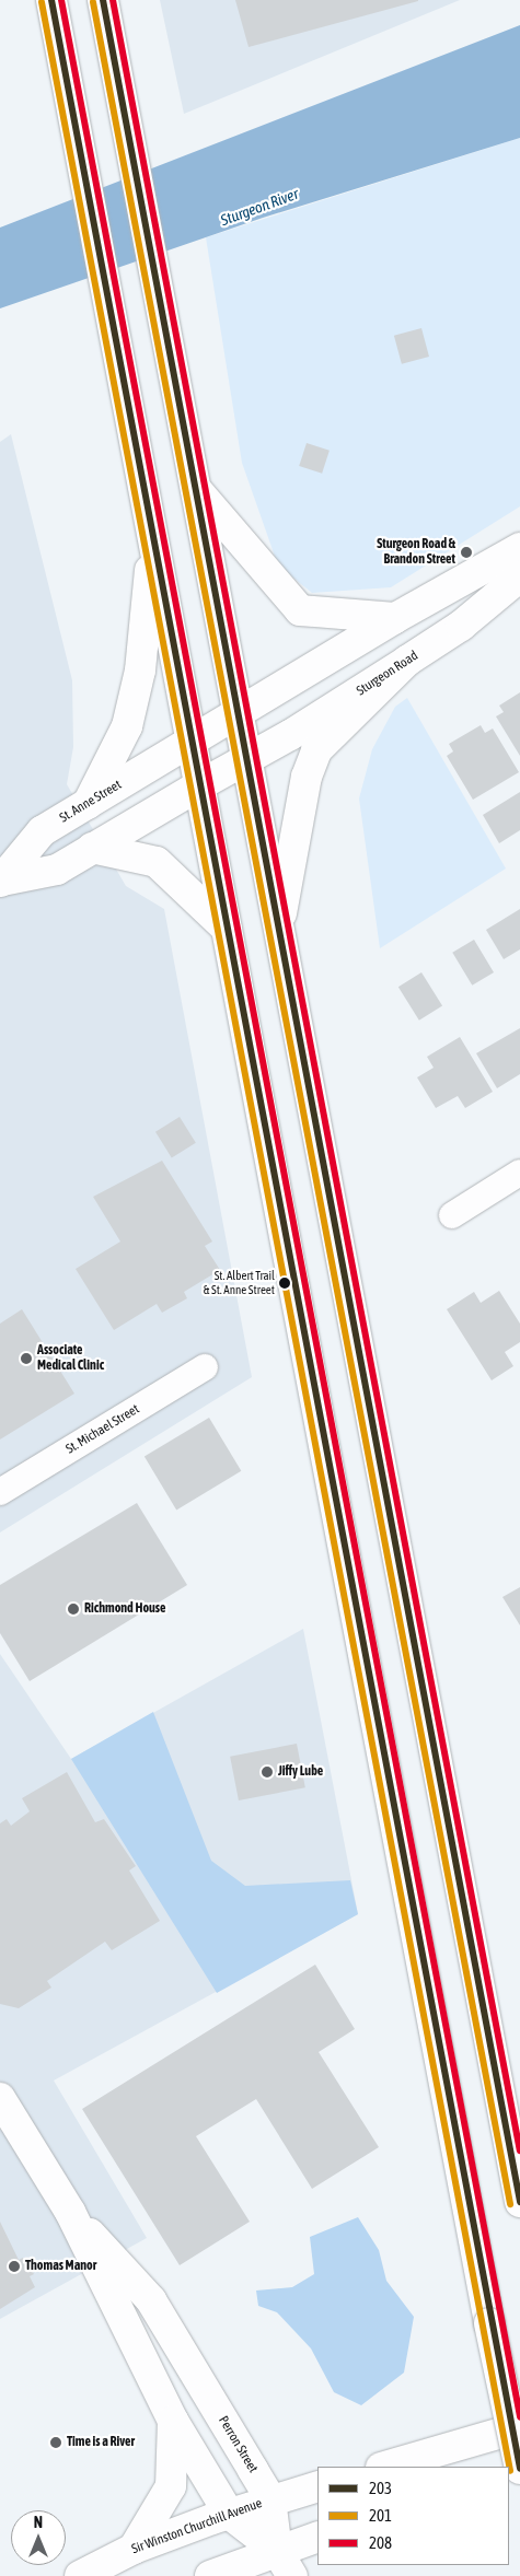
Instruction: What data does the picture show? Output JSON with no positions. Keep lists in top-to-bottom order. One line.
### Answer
{"streets":{"main road":["Sturgeon Road","St. Anne Street","Perron Street","Sir Winston Churchill Avenue"],"street":["St. Michael Street"]},"crossings":[["Sturgeon Road","St. Anne Street"],["Perron Street","Sir Winston Churchill Avenue"]],"water":["Sturgeon River"],"places":["Sturgeon Road & Brandon Street","St. Albert Trail & St. Anne Street","Associate Medical Clinic","Richmond House","Jiffy Lube","Thomas Manor","Time is a River"],"lines":["transit line 203","transit line 208","transit line 201"],"legend":["203","201","208"],"north":"top"}
